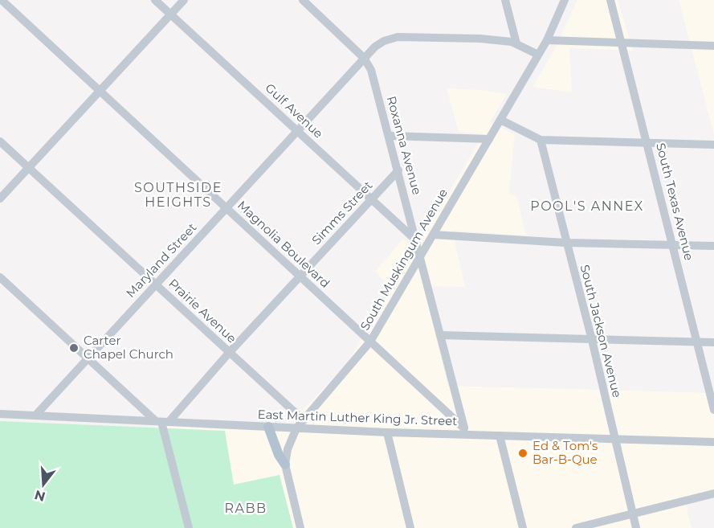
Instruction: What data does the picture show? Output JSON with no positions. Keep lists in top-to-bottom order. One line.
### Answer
{"streets":{"street":["Gulf Avenue","Roxanna Avenue","South Texas Avenue","Simms Street","Magnolia Boulevard","South Muskingum Avenue","Maryland Street","Prairie Avenue","South Jackson Avenue","East Martin Luther King Jr. Street"]},"crossings":[["Gulf Avenue","Roxanna Avenue"],["Gulf Avenue","Simms Street"],["Gulf Avenue","Maryland Street"],["Roxanna Avenue","Simms Street"],["Roxanna Avenue","Magnolia Boulevard"],["Roxanna Avenue","South Muskingum Avenue"],["Roxanna Avenue","Maryland Street"],["Roxanna Avenue","East Martin Luther King Jr. Street"],["Simms Street","Magnolia Boulevard"],["Simms Street","Prairie Avenue"],["Simms Street","East Martin Luther King Jr. Street"],["Magnolia Boulevard","South Muskingum Avenue"],["Magnolia Boulevard","Maryland Street"],["Magnolia Boulevard","East Martin Luther King Jr. Street"],["South Muskingum Avenue","Maryland Street"],["South Muskingum Avenue","Prairie Avenue"],["South Muskingum Avenue","East Martin Luther King Jr. Street"],["Maryland Street","Prairie Avenue"],["Maryland Street","East Martin Luther King Jr. Street"],["South Jackson Avenue","East Martin Luther King Jr. Street"]],"districts":["SOUTHSIDE HEIGHTS","POOL'S ANNEX","RABB"],"places":["Carter Chapel Church","Ed & Tom's Bar-B-Que"],"north":"bottom"}
